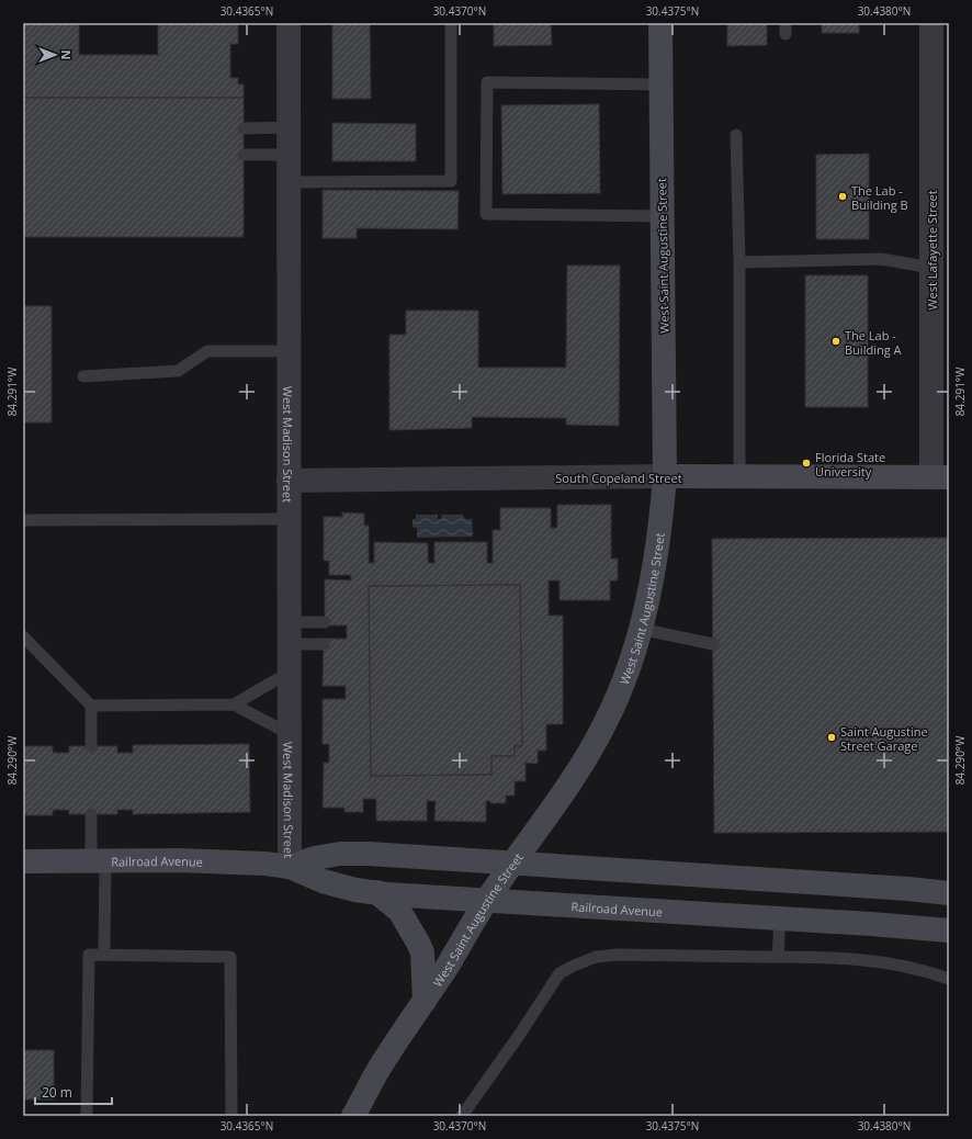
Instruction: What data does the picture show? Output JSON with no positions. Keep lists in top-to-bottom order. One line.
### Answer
{"streets":{"main road":["West Saint Augustine Street","South Copeland Street","Railroad Avenue"],"street":["West Lafayette Street","West Madison Street"]},"crossings":[["West Lafayette Street","South Copeland Street"],["West Saint Augustine Street","South Copeland Street"],["West Saint Augustine Street","Railroad Avenue"],["West Madison Street","South Copeland Street"],["West Madison Street","Railroad Avenue"]],"places":["The Lab - Building B","The Lab - Building A","Florida State University","Saint Augustine Street Garage"],"scale_bar":"20 m","north":"right","coordinates":["30.4365°N","30.4370°N","30.4375°N","30.4380°N","84.291°W","84.290°W"]}
